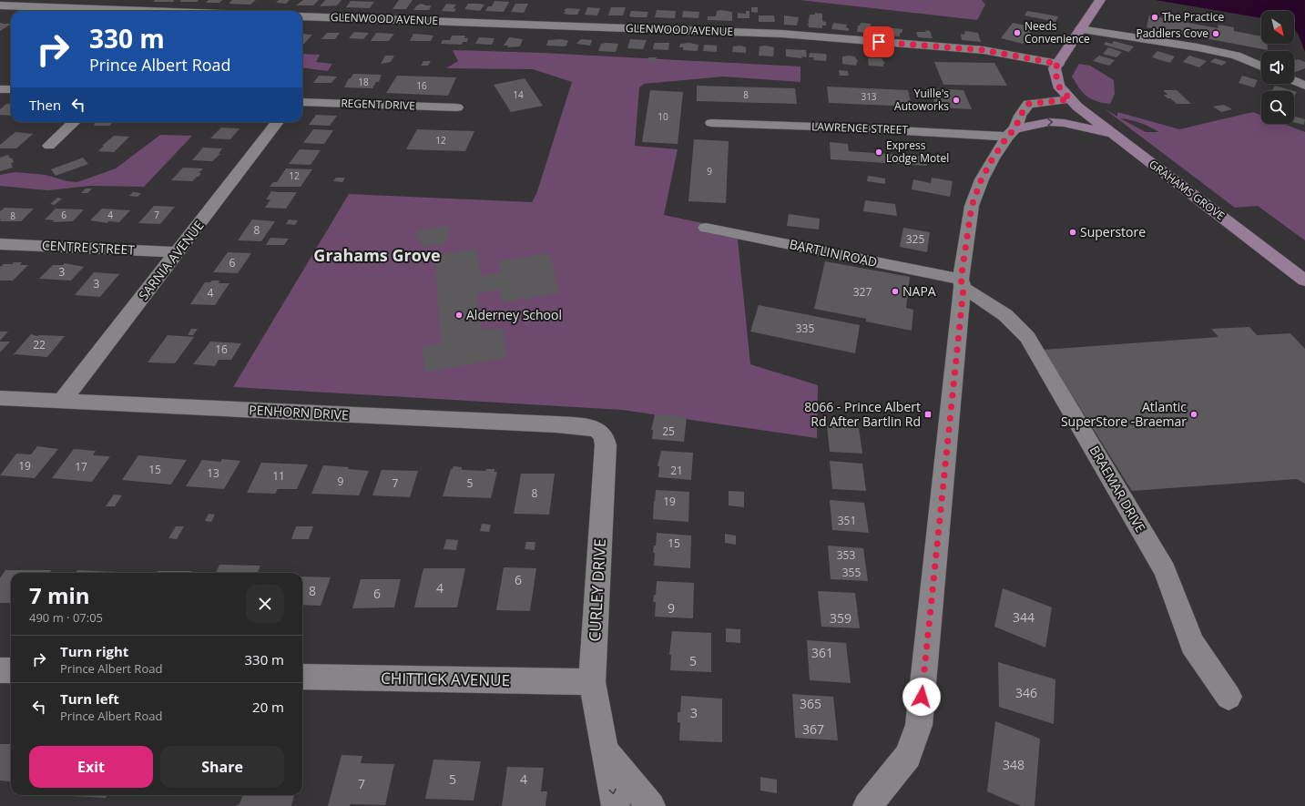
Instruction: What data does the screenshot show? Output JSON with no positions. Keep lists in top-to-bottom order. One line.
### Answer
{"streets":{"main road":["GRAHAMS GROVE"],"street":["GLENWOOD AVENUE","REGENT DRIVE","LAWRENCE STREET","CENTRE STREET","BARTLIN ROAD","SARNIA AVENUE","PENHORN DRIVE","BRAEMAR DRIVE","CURLEY DRIVE","CHITTICK AVENUE"]},"crossings":[["GLENWOOD AVENUE","GRAHAMS GROVE"],["CENTRE STREET","SARNIA AVENUE"],["BARTLIN ROAD","BRAEMAR DRIVE"],["SARNIA AVENUE","PENHORN DRIVE"],["PENHORN DRIVE","CURLEY DRIVE"],["CURLEY DRIVE","CHITTICK AVENUE"]],"districts":["Grahams Grove"],"places":{"other":["The Practice","Needs Convenience","Paddlers Cove","Yuille's Autoworks","Express Lodge Motel","Superstore","NAPA","Alderney School","Atlantic SuperStore -Braemar"],"transit":["8066 - Prince Albert Rd After Bartlin Rd"]},"house_numbers":["18","16","14","8","313","10","12","9","12","6","4","7","8","8","325","6","3","3","327","4","335","22","16","25","19","17","15","21","13","11","9","7","5","8","19","351","15","353","355","6","4","8","6","9","344","359","361","5","346","365","3","367","348","5","4","7"],"north":"bottom right","page":{"turn":["330 m","Prince Albert Road"],"then":"Then","heading":["7 min","490 m · 07:05"],"list":[{"name":"Turn right","note":"Prince Albert Road","value":"330 m"},{"name":"Turn left","note":"Prince Albert Road","value":"20 m"}],"buttons":["Exit","Share"]}}
